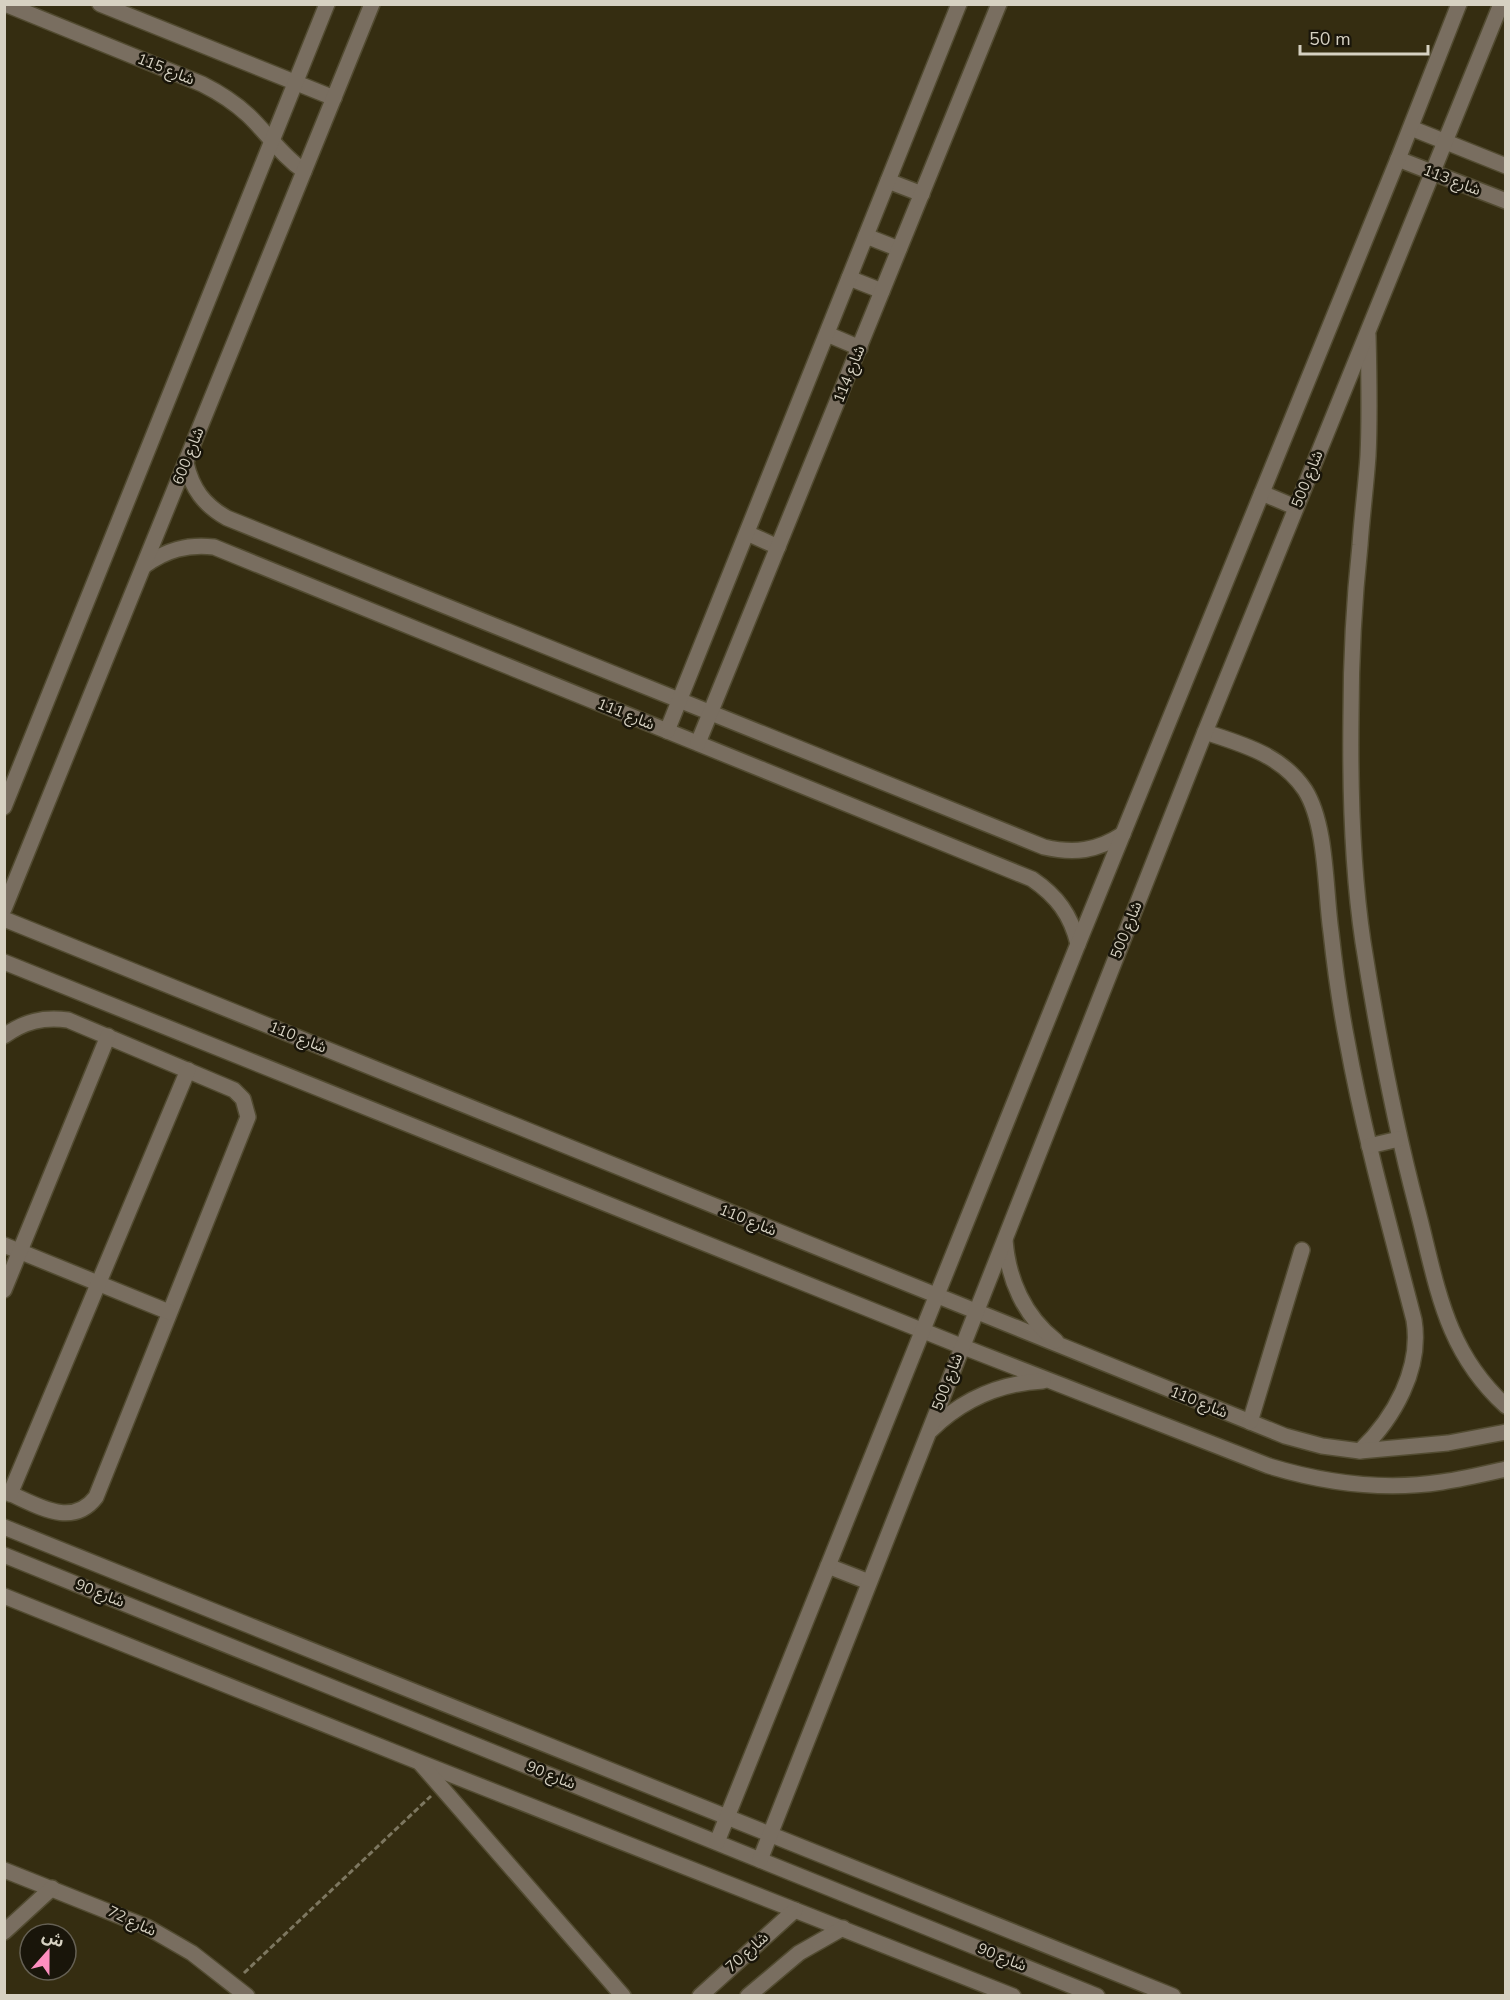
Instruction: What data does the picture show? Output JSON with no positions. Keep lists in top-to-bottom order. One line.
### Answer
{"streets":{"street":["شارع 115","شارع 113","شارع 114","شارع 600","شارع 500","شارع 111","شارع 110","شارع 90","شارع 72","شارع 70"]},"crossings":[["شارع 115","شارع 600"],["شارع 113","شارع 500"],["شارع 114","شارع 111"],["شارع 600","شارع 111"],["شارع 500","شارع 110"],["شارع 500","شارع 90"]],"scale_bar":"50 m","north":"top"}
